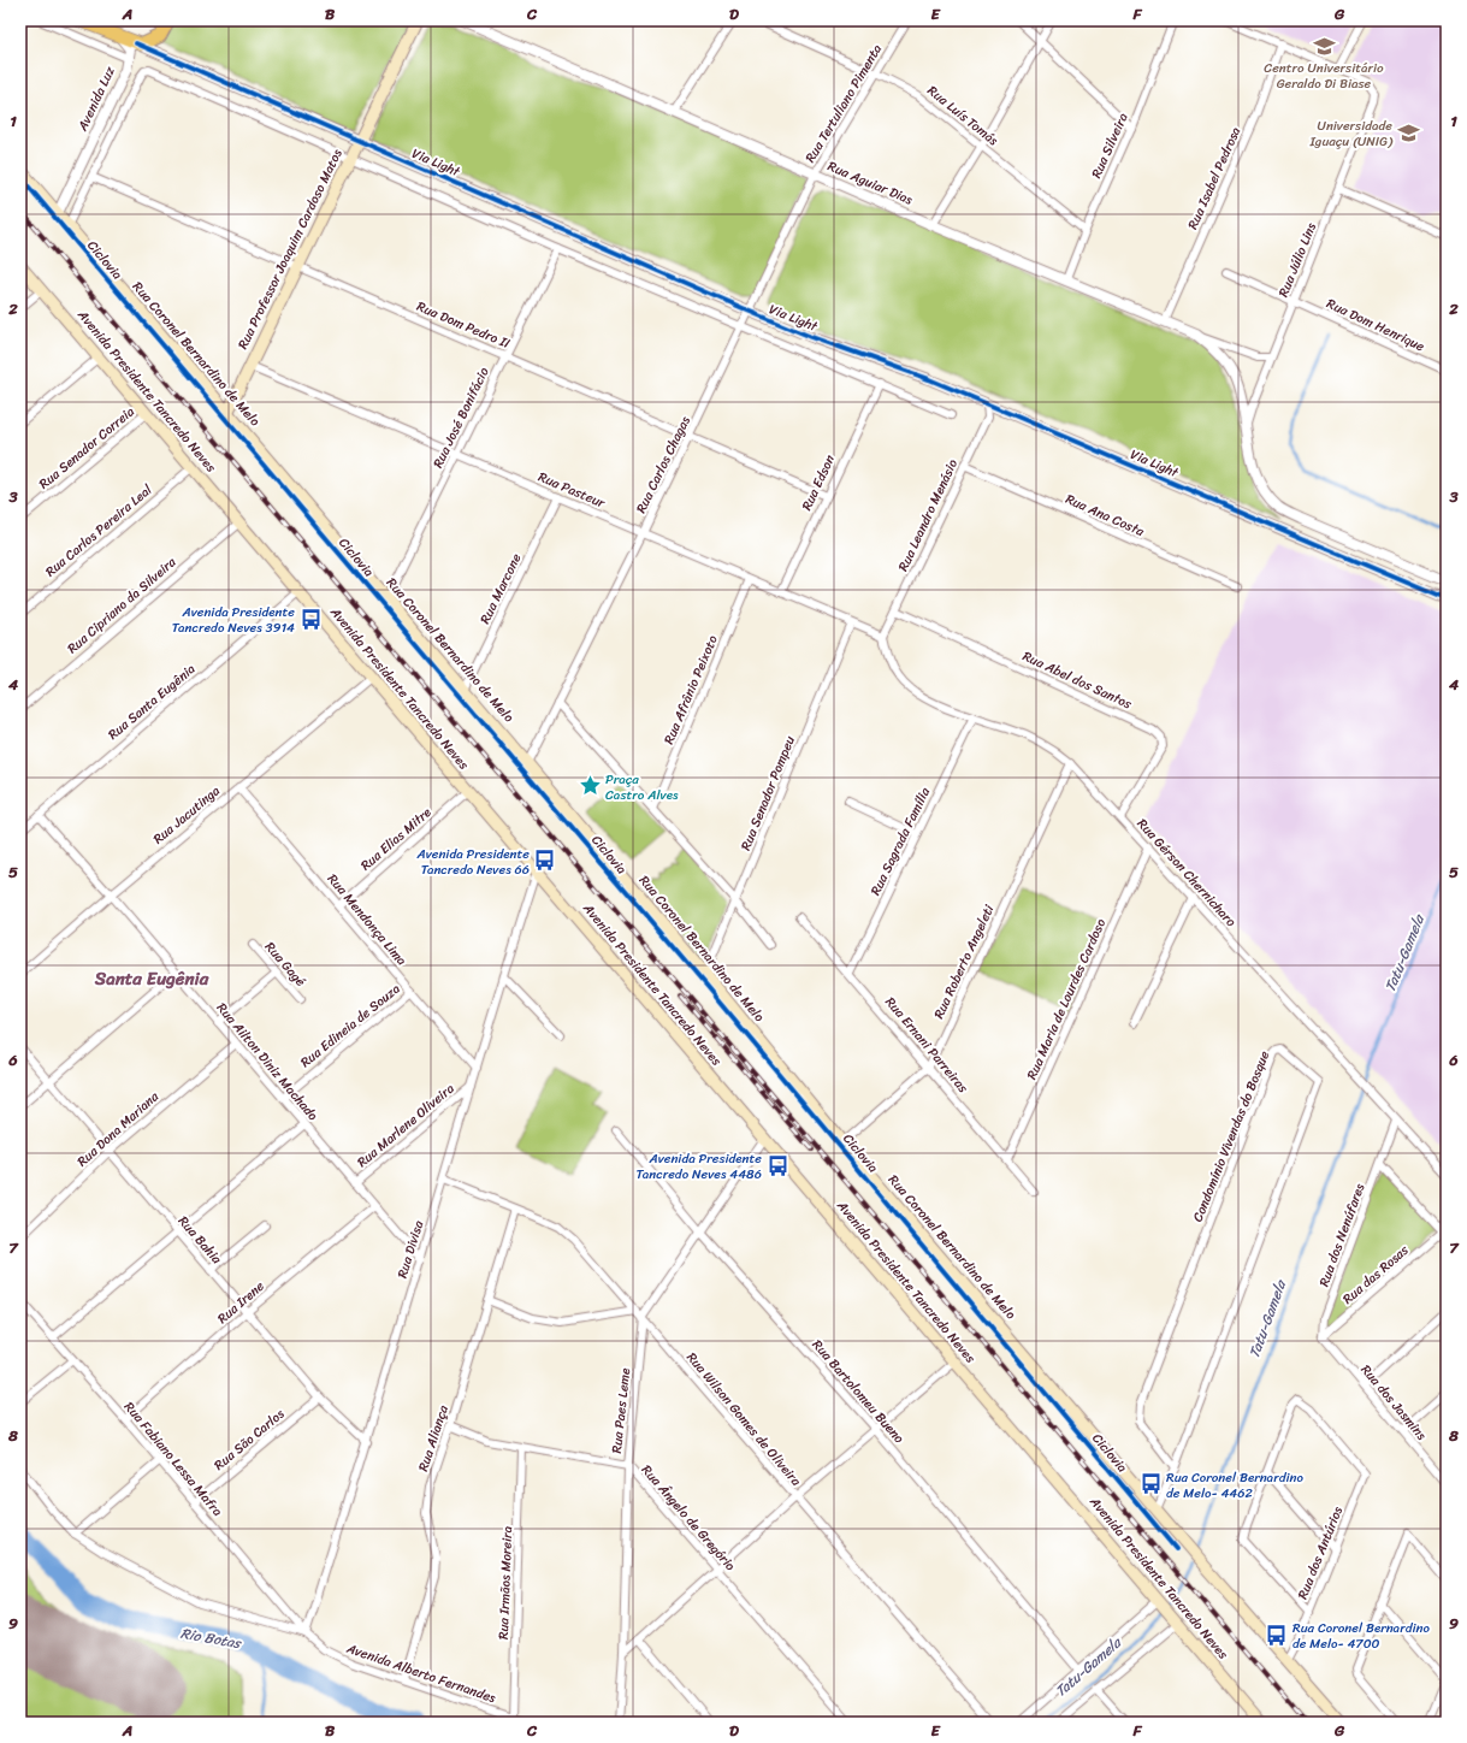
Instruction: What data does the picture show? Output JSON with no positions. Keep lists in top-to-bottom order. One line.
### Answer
{"streets":{"main road":["Via Light","Rua Professor Joaquim Cardoso Matos","Rua Coronel Bernardino de Melo","Avenida Presidente Tancredo Neves"],"street":["Avenida Luz","Rua Tertuliano Pimenta","Rua Luís Tomás","Rua Silveira","Rua Isabel Pedrosa","Rua Aguiar Dias","Rua Júlio Lins","Rua Dom Pedro II","Rua Dom Henrique","Rua José Bonifácio","Rua Senador Correia","Rua Carlos Chagas","Rua Edson","Rua Pasteur","Rua Leandro Menásio","Rua Ana Costa","Rua Carlos Pereira Leal","Rua Marcone","Rua Cipriano da Silveira","Rua Abel dos Santos","Rua Afrânio Peixoto","Rua Santa Eugênia","Rua Senador Pompeu","Rua Jacutinga","Rua Elias Mitre","Rua Sagrada Família","Rua Gérson Chernicharo","Rua Mendonça Lima","Rua Roberto Angeleti","Rua Gagé","Rua Maria de Lourdes Cardoso","Rua Edineia de Souza","Rua Ernani Parreiras","Rua Ailton Diniz Machado","Rua Marlene Oliveira","Rua Dona Mariana","Condomínio Vivendas do Bosque","Rua dos Nenúfares","Rua Bahia","Rua Divisa","Rua das Rosas","Rua Irene","Rua Bartolomeu Bueno","Rua dos Jasmins","Rua Paes Leme","Rua Wilson Gomes de Oliveira","Rua Aliança","Rua São Carlos","Rua Fabiano Lessa Mafra","Rua Ângelo de Gregório","Rua dos Antúrios","Rua Irmãos Moreira","Avenida Alberto Fernandes"],"cycle path":["Ciclovia"]},"crossings":[["Avenida Luz","Via Light"],["Avenida Luz","Rua Coronel Bernardino de Melo"],["Rua Tertuliano Pimenta","Rua Luís Tomás"],["Rua Tertuliano Pimenta","Rua Aguiar Dias"],["Rua Tertuliano Pimenta","Rua Carlos Chagas"],["Rua Luís Tomás","Rua Silveira"],["Rua Silveira","Rua Aguiar Dias"],["Via Light","Rua Professor Joaquim Cardoso Matos"],["Via Light","Rua Carlos Chagas"],["Via Light","Rua Leandro Menásio"],["Rua Isabel Pedrosa","Rua Aguiar Dias"],["Rua Aguiar Dias","Rua Júlio Lins"],["Rua Aguiar Dias","Rua Carlos Chagas"],["Rua Professor Joaquim Cardoso Matos","Rua Dom Pedro II"],["Rua Professor Joaquim Cardoso Matos","Rua Coronel Bernardino de Melo"],["Rua Professor Joaquim Cardoso Matos","Rua Pasteur"],["Rua Júlio Lins","Rua Dom Henrique"],["Rua Dom Pedro II","Rua José Bonifácio"],["Rua Dom Pedro II","Rua Carlos Chagas"],["Rua Dom Pedro II","Rua Edson"],["Rua Coronel Bernardino de Melo","Rua José Bonifácio"],["Rua Coronel Bernardino de Melo","Rua Carlos Chagas"],["Rua Coronel Bernardino de Melo","Rua Marcone"],["Rua Coronel Bernardino de Melo","Rua Senador Pompeu"],["Rua Coronel Bernardino de Melo","Rua Roberto Angeleti"],["Rua Coronel Bernardino de Melo","Condomínio Vivendas do Bosque"],["Rua Coronel Bernardino de Melo","Rua dos Antúrios"],["Avenida Presidente Tancredo Neves","Rua Senador Correia"],["Avenida Presidente Tancredo Neves","Rua Carlos Pereira Leal"],["Avenida Presidente Tancredo Neves","Rua Cipriano da Silveira"],["Avenida Presidente Tancredo Neves","Rua Santa Eugênia"],["Avenida Presidente Tancredo Neves","Rua Jacutinga"],["Avenida Presidente Tancredo Neves","Rua Elias Mitre"],["Avenida Presidente Tancredo Neves","Rua Divisa"],["Avenida Presidente Tancredo Neves","Rua Paes Leme"],["Rua José Bonifácio","Rua Pasteur"],["Rua Carlos Chagas","Rua Pasteur"],["Rua Edson","Rua Pasteur"],["Rua Pasteur","Rua Leandro Menásio"],["Rua Pasteur","Rua Marcone"],["Rua Pasteur","Rua Afrânio Peixoto"],["Rua Pasteur","Rua Senador Pompeu"],["Rua Pasteur","Rua Gérson Chernicharo"],["Rua Leandro Menásio","Rua Ana Costa"],["Rua Leandro Menásio","Rua Abel dos Santos"],["Rua Leandro Menásio","Rua Gérson Chernicharo"],["Rua Abel dos Santos","Rua Gérson Chernicharo"],["Rua Santa Eugênia","Rua Ailton Diniz Machado"],["Rua Jacutinga","Rua Mendonça Lima"],["Rua Jacutinga","Rua Ailton Diniz Machado"],["Rua Elias Mitre","Rua Mendonça Lima"],["Rua Sagrada Família","Rua Gérson Chernicharo"],["Rua Sagrada Família","Rua Ernani Parreiras"],["Rua Gérson Chernicharo","Rua Roberto Angeleti"],["Rua Gérson Chernicharo","Rua Maria de Lourdes Cardoso"],["Rua Gérson Chernicharo","Rua dos Nenúfares"],["Rua Mendonça Lima","Rua Edineia de Souza"],["Rua Mendonça Lima","Rua Divisa"],["Rua Roberto Angeleti","Rua Ernani Parreiras"],["Rua Maria de Lourdes Cardoso","Rua Ernani Parreiras"],["Rua Edineia de Souza","Rua Ailton Diniz Machado"],["Rua Ailton Diniz Machado","Rua Marlene Oliveira"],["Rua Ailton Diniz Machado","Rua Dona Mariana"],["Rua Ailton Diniz Machado","Rua Divisa"],["Rua Ailton Diniz Machado","Rua Irene"],["Rua Marlene Oliveira","Rua Divisa"],["Rua Dona Mariana","Rua Bahia"],["Rua dos Nenúfares","Rua das Rosas"],["Rua dos Nenúfares","Rua dos Jasmins"],["Rua Bahia","Rua Divisa"],["Rua Bahia","Rua Irene"],["Rua Bahia","Rua São Carlos"],["Rua Divisa","Rua Wilson Gomes de Oliveira"],["Rua Divisa","Rua Fabiano Lessa Mafra"],["Rua Divisa","Avenida Alberto Fernandes"],["Rua das Rosas","Rua dos Jasmins"],["Rua Irene","Rua Fabiano Lessa Mafra"],["Rua Bartolomeu Bueno","Rua Paes Leme"],["Rua Paes Leme","Rua Wilson Gomes de Oliveira"],["Rua Paes Leme","Rua Ângelo de Gregório"],["Rua Wilson Gomes de Oliveira","Rua Aliança"],["Rua Aliança","Rua Ângelo de Gregório"],["Rua Aliança","Avenida Alberto Fernandes"],["Rua São Carlos","Rua Fabiano Lessa Mafra"],["Rua Fabiano Lessa Mafra","Avenida Alberto Fernandes"],["Rua Ângelo de Gregório","Rua Irmãos Moreira"],["Rua Irmãos Moreira","Avenida Alberto Fernandes"]],"districts":["Santa Eugênia"],"water":["Tatu-Gamela","Rio Botas"],"places":{"school or university":["Centro Universitário Geraldo Di Biase","Universidade Iguaçu (UNIG)"],"bus stop":["Avenida Presidente Tancredo Neves 3914","Avenida Presidente Tancredo Neves 66","Avenida Presidente Tancredo Neves 4486","Rua Coronel Bernardino de Melo- 4462","Rua Coronel Bernardino de Melo- 4700"],"place":["Praça Castro Alves"]},"grid":{"columns":["A","B","C","D","E","F","G"],"rows":["1","2","3","4","5","6","7","8","9"]}}
